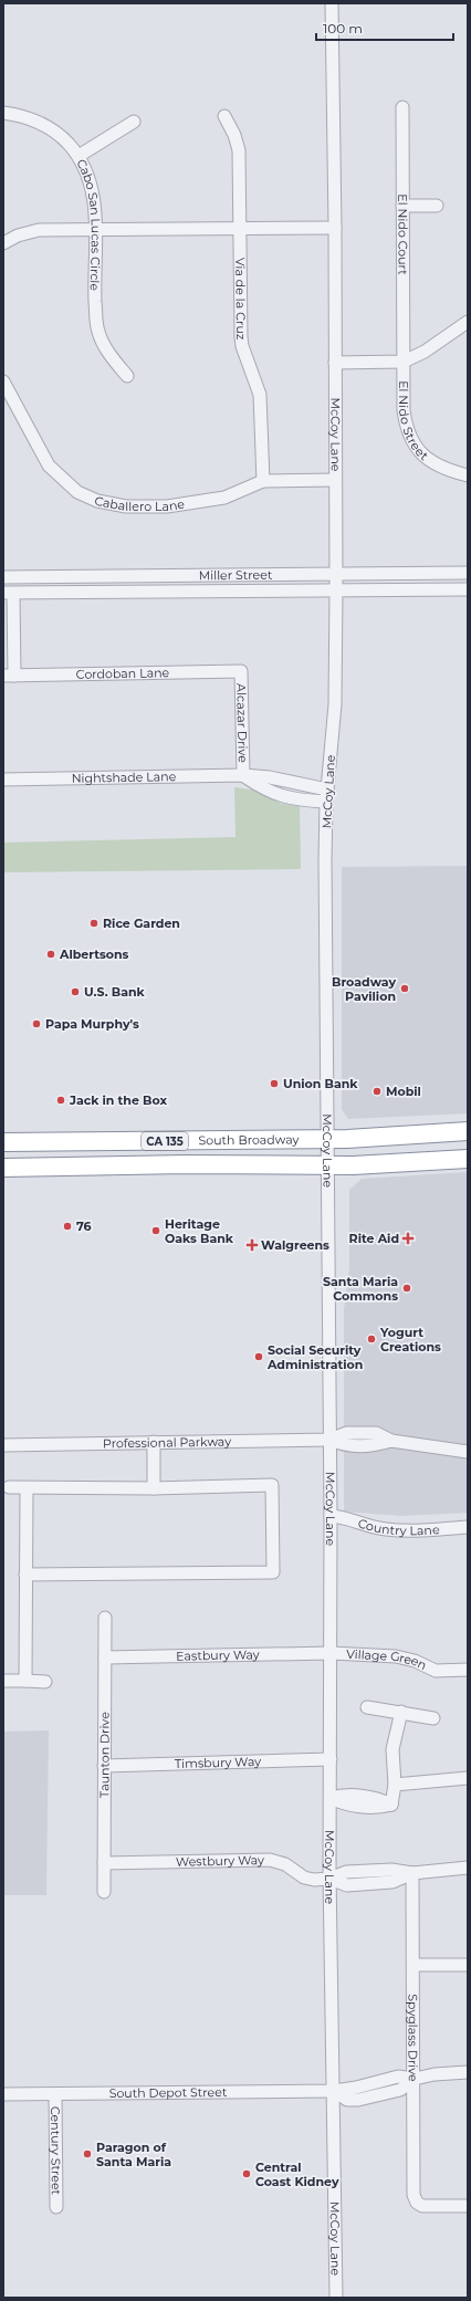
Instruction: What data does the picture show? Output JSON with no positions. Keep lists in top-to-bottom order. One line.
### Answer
{"streets":{"highway":["South Broadway","CA 135"],"street":["Cabo San Lucas Circle","El Nido Court","Via de la Cruz","El Nido Street","McCoy Lane","Caballero Lane","Miller Street","Cordoban Lane","Alcazar Drive","Nightshade Lane","Professional Parkway","Country Lane","Eastbury Way","Village Green","Taunton Drive","Timsbury Way","Westbury Way","Spyglass Drive","South Depot Street","Century Street"]},"crossings":[["El Nido Court","El Nido Street"],["Via de la Cruz","Caballero Lane"],["McCoy Lane","Caballero Lane"],["McCoy Lane","Miller Street"],["McCoy Lane","Nightshade Lane"],["McCoy Lane","South Broadway"],["McCoy Lane","Professional Parkway"],["McCoy Lane","Country Lane"],["McCoy Lane","Eastbury Way"],["McCoy Lane","Village Green"],["McCoy Lane","Timsbury Way"],["McCoy Lane","Westbury Way"],["McCoy Lane","South Depot Street"],["Cordoban Lane","Alcazar Drive"],["Alcazar Drive","Nightshade Lane"],["Eastbury Way","Village Green"],["Eastbury Way","Taunton Drive"],["Taunton Drive","Timsbury Way"],["Taunton Drive","Westbury Way"],["Westbury Way","Spyglass Drive"],["South Depot Street","Century Street"]],"places":{"other":["Rice Garden","Albertsons","Broadway Pavilion","U.S. Bank","Papa Murphy's","Union Bank","Mobil","Jack in the Box","76","Heritage Oaks Bank","Santa Maria Commons","Yogurt Creations","Social Security Administration","Paragon of Santa Maria","Central Coast Kidney"],"health":["Rite Aid","Walgreens"]},"scale_bar":"100 m"}
